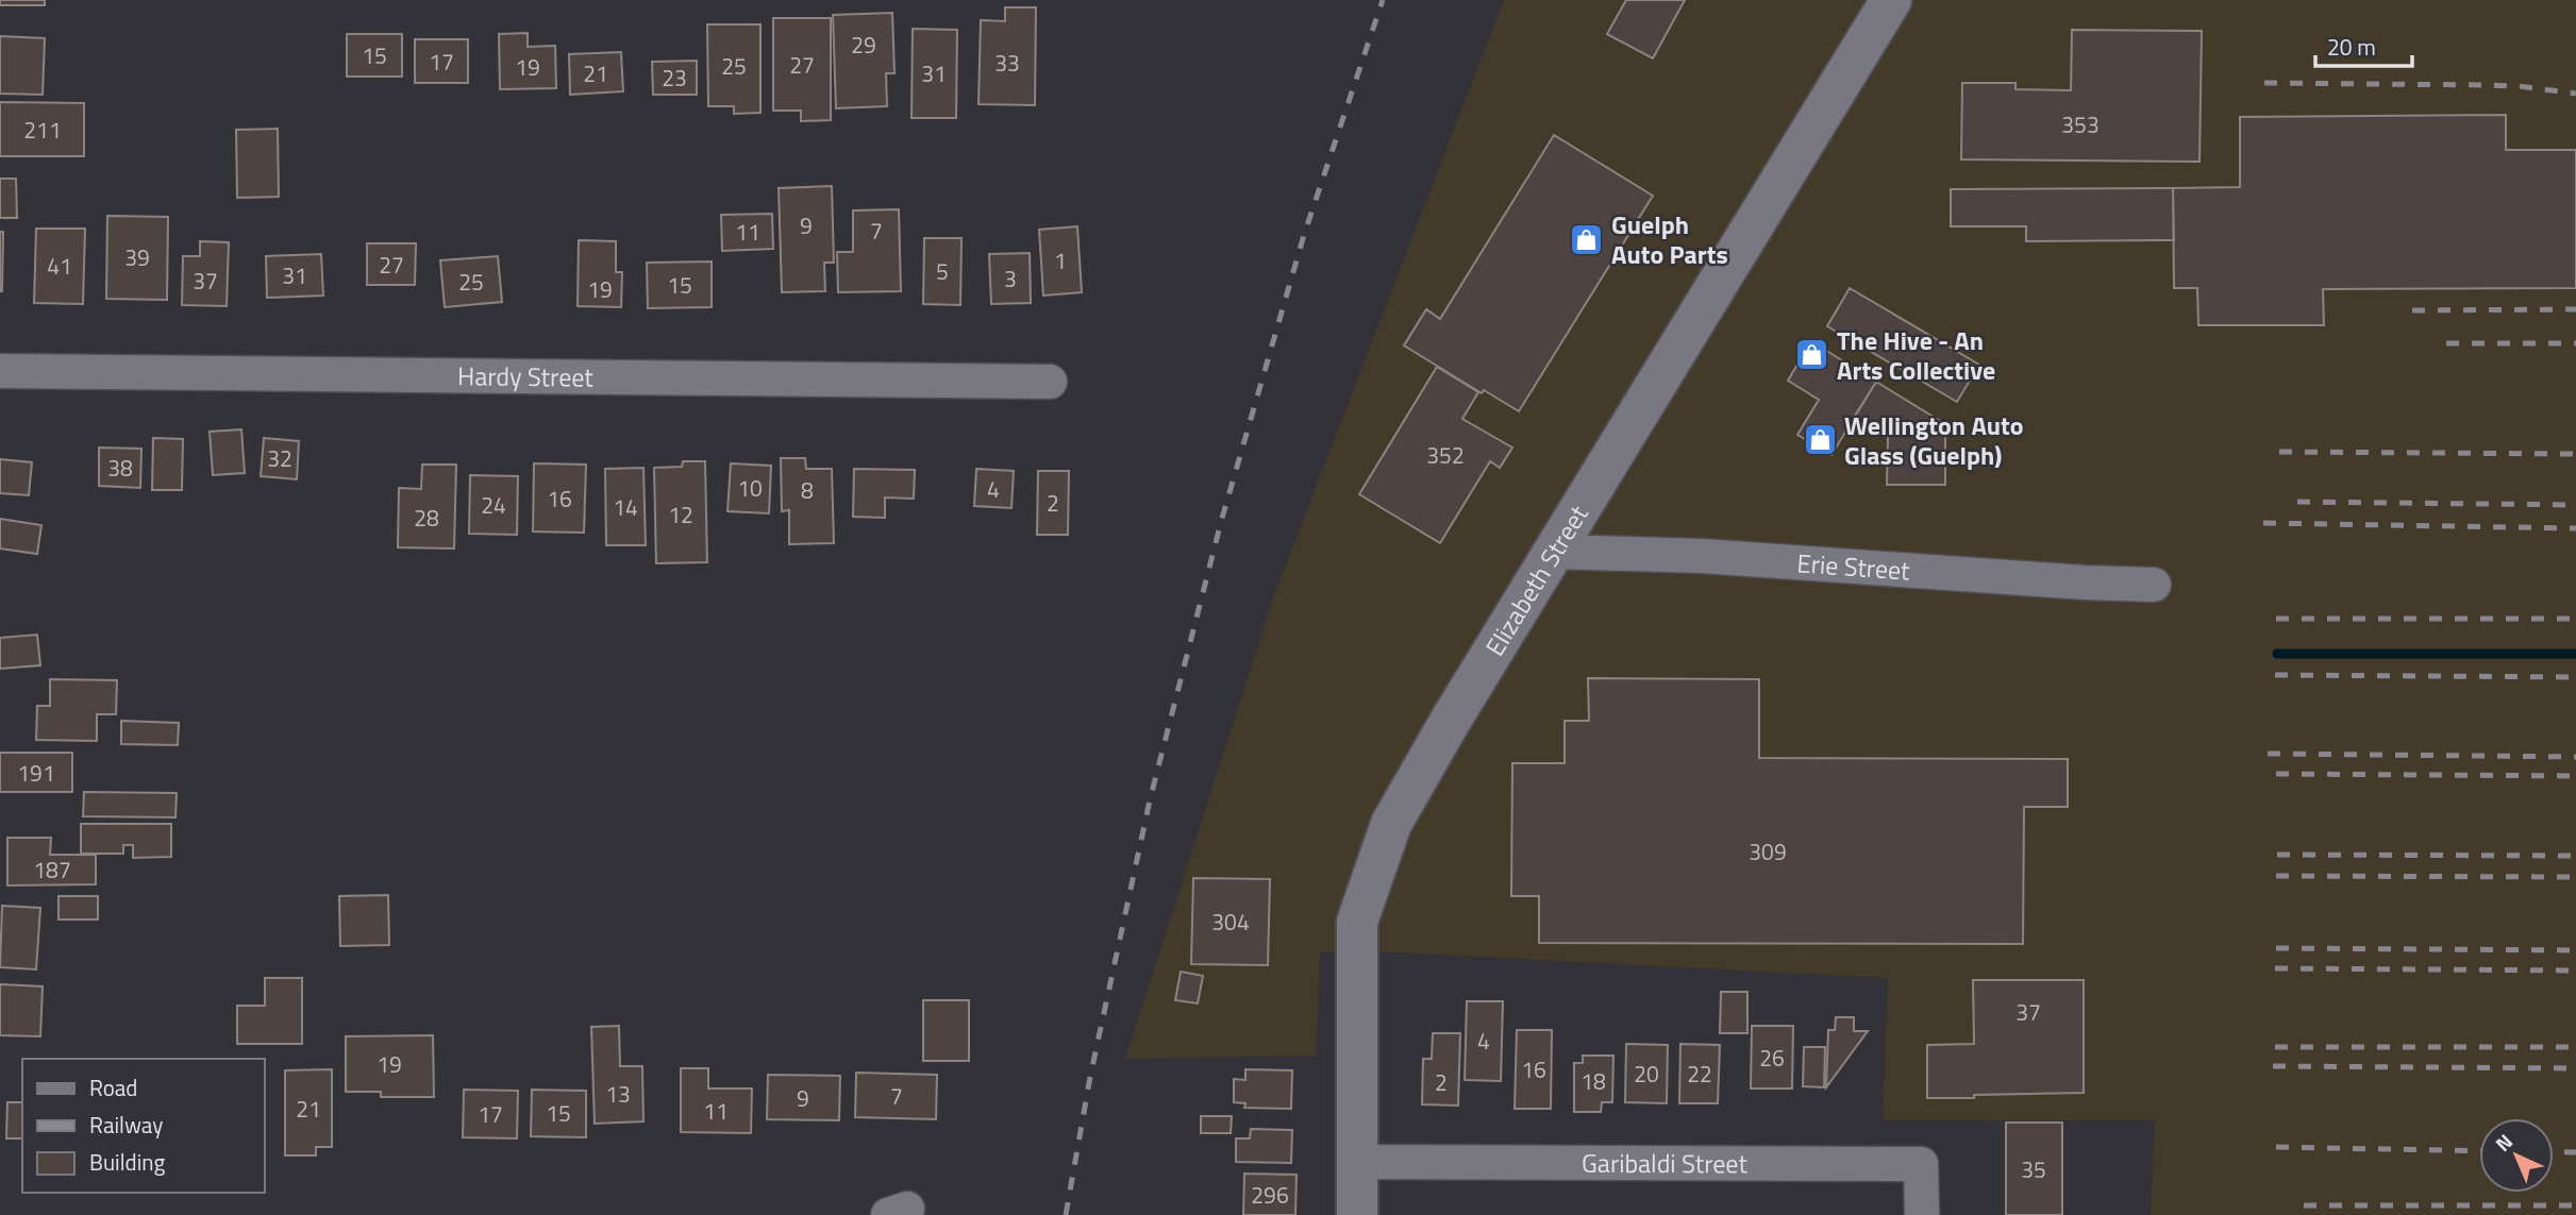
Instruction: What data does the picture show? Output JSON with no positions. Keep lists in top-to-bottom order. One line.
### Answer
{"streets":{"main road":["Elizabeth Street"],"street":["Hardy Street","Erie Street","Garibaldi Street"]},"crossings":[["Erie Street","Elizabeth Street"],["Elizabeth Street","Garibaldi Street"]],"places":{"shop":["Guelph Auto Parts","The Hive - An Arts Collective","Wellington Auto Glass (Guelph)"]},"house_numbers":["29","15","17","33","27","25","19","21","31","23","353","211","9","7","11","39","1","27","41","5","31","3","37","25","15","19","352","32","38","10","4","8","16","2","24","14","12","28","191","309","187","304","37","4","26","19","16","20","22","18","2","13","7","9","21","11","15","17","35","296"],"legend":["Road","Railway","Building"],"scale_bar":"20 m","north":"top left"}
